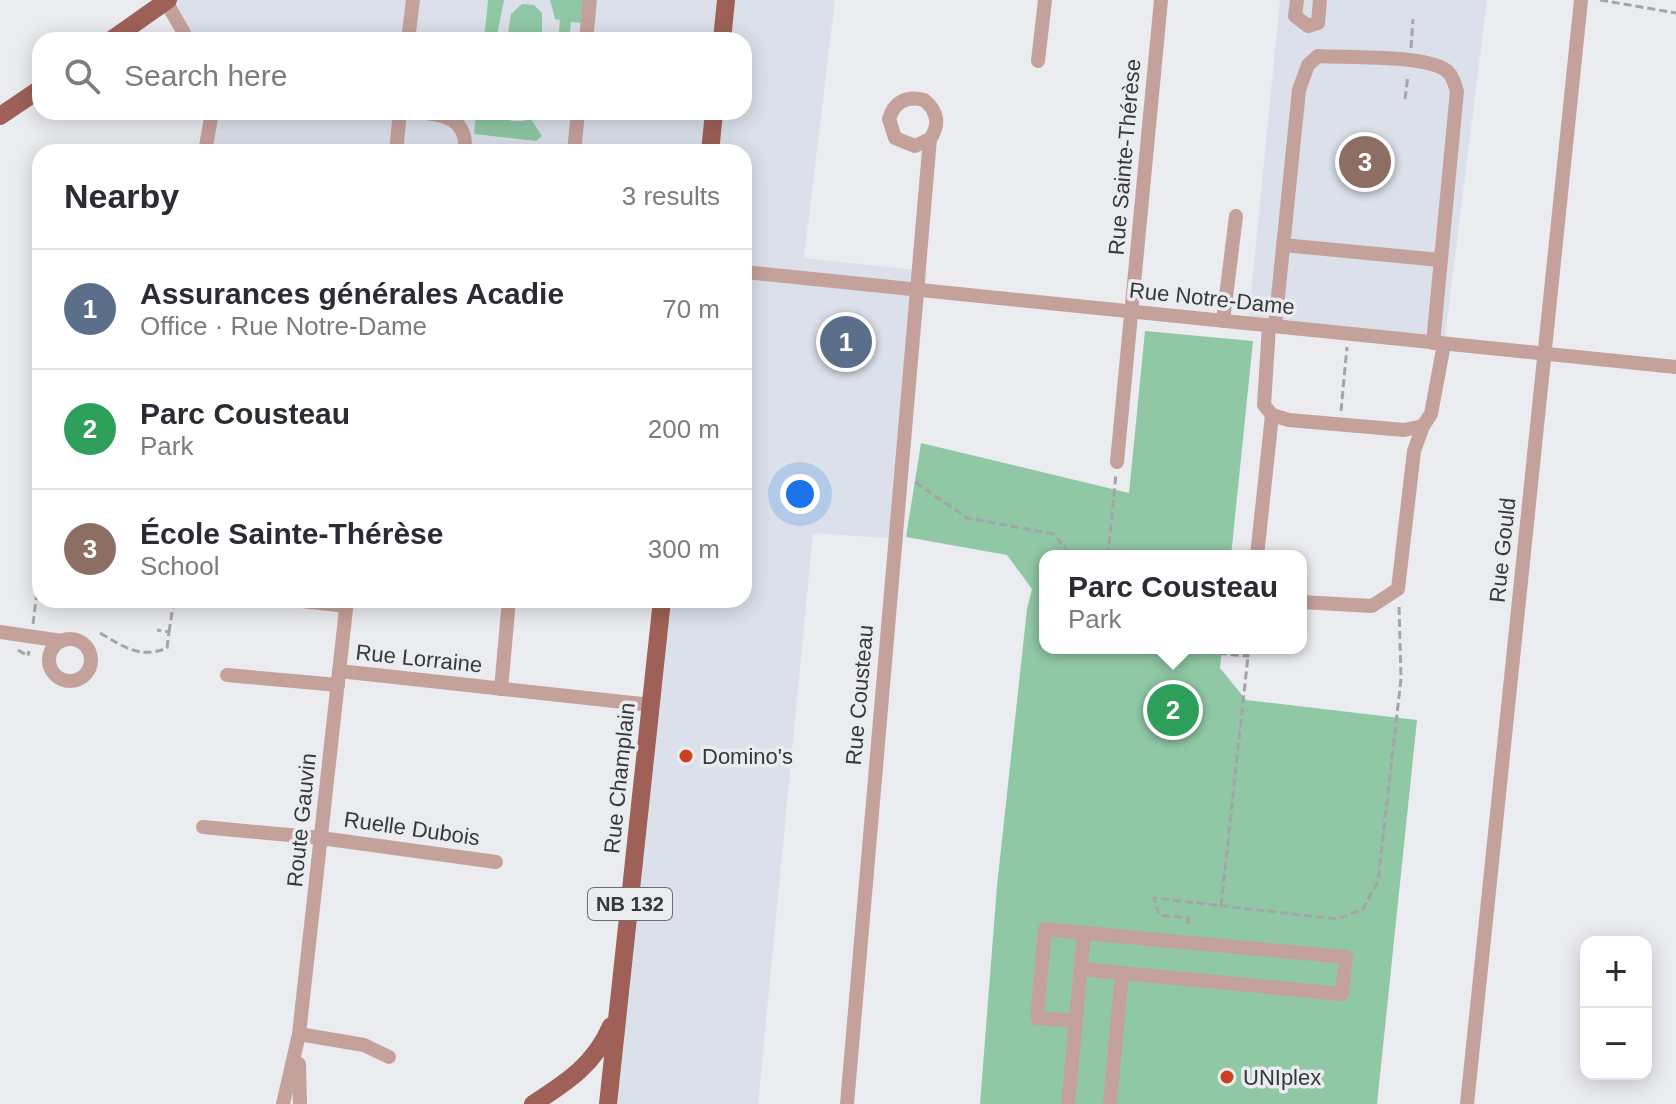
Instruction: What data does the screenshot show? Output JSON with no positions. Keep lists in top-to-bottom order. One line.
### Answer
{"streets":{"main road":["Rue Champlain","NB 132"],"street":["Rue Sainte-Thérèse","Rue Notre-Dame","Rue Gould","Rue Lorraine","Rue Cousteau","Route Gauvin","Ruelle Dubois"]},"crossings":[["Rue Sainte-Thérèse","Rue Notre-Dame"],["Rue Notre-Dame","Rue Gould"],["Rue Notre-Dame","Rue Cousteau"],["Rue Lorraine","Route Gauvin"],["Route Gauvin","Ruelle Dubois"]],"places":["Domino's","UNIplex"],"page":{"search":"Search here","pins":["3","1","2"],"heading":["Nearby","3 results"],"list":[{"mark":"1","name":"Assurances générales Acadie","note":"Office · Rue Notre-Dame","value":"70 m"},{"mark":"2","name":"Parc Cousteau","note":"Park","value":"200 m"},{"mark":"3","name":"École Sainte-Thérèse","note":"School","value":"300 m"}],"popup":["Parc Cousteau","Park"],"map_buttons":["+","−"]}}
